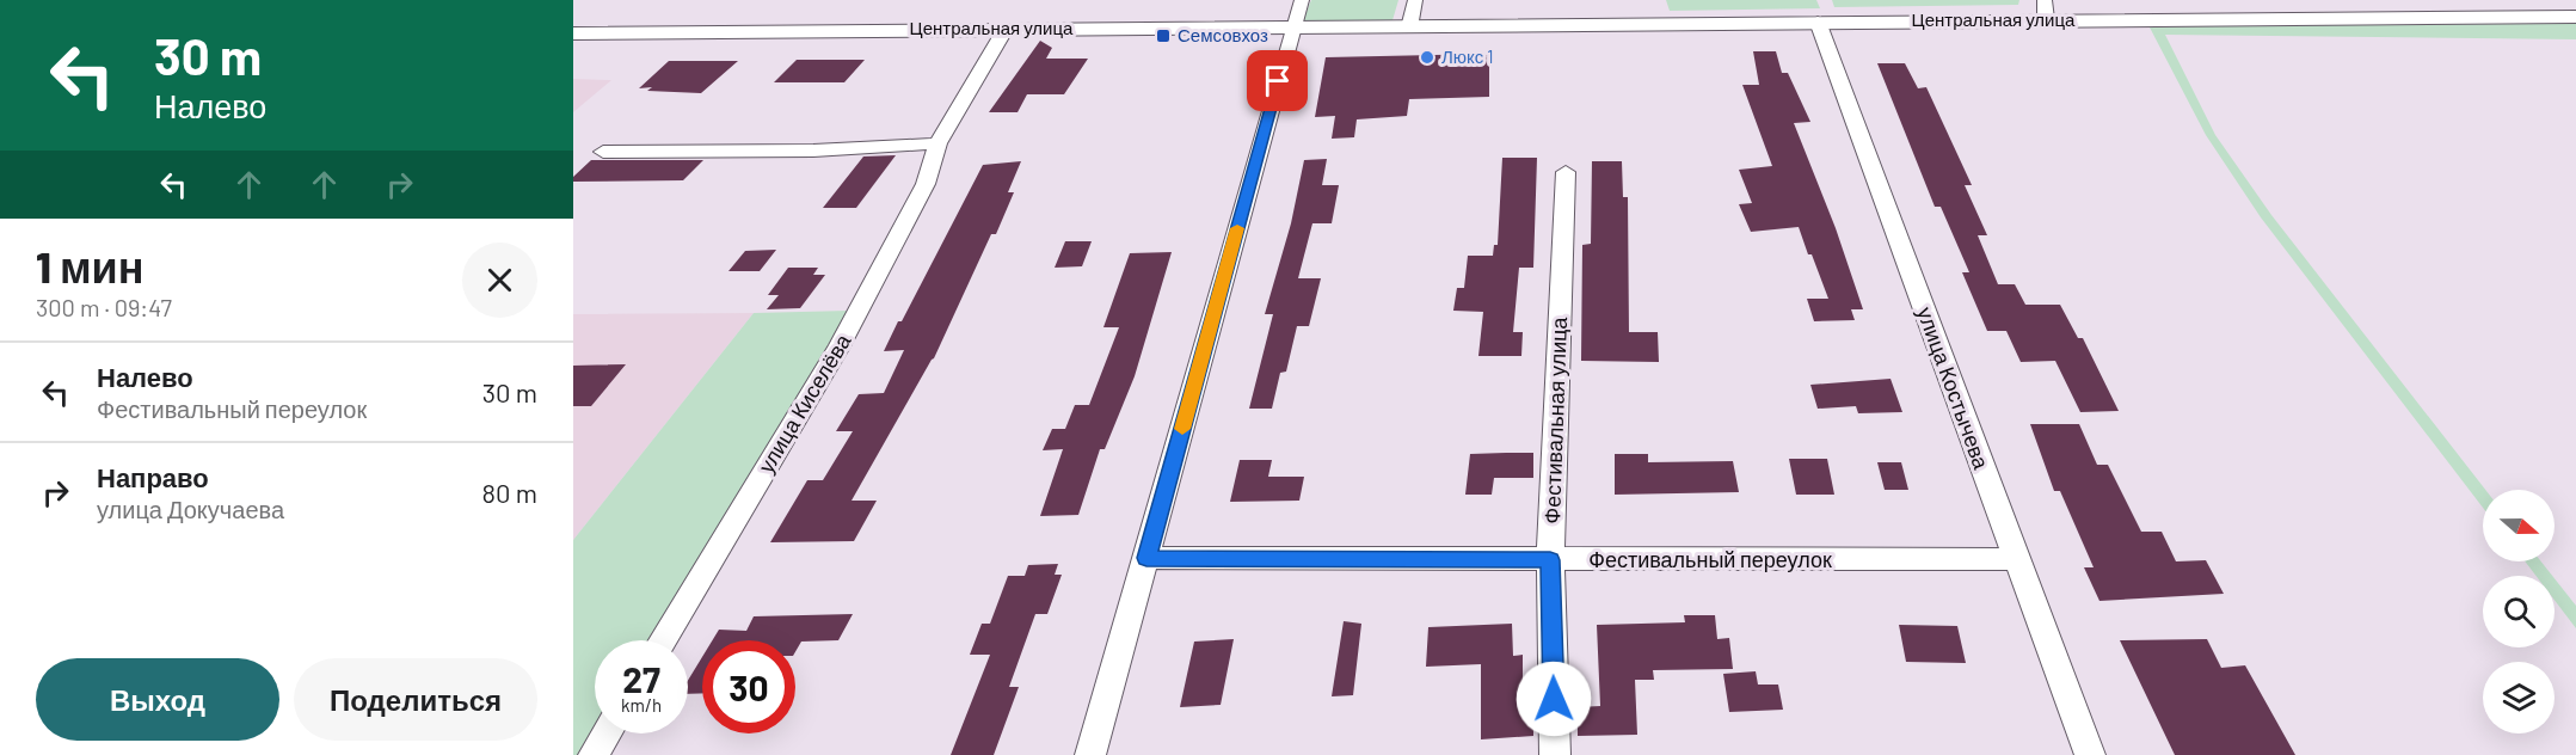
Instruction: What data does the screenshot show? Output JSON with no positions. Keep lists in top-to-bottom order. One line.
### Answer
{"streets":{"street":["Центральная улица","улица Костычева","улица Киселёва","Фестивальная улица","Фестивальный переулок"]},"crossings":[["Центральная улица","улица Костычева"],["Центральная улица","улица Киселёва"],["улица Костычева","Фестивальный переулок"],["Фестивальная улица","Фестивальный переулок"]],"places":{"transit":["Семсовхоз"],"other":["Люкс 1"]},"north":"right","page":{"turn":["30 m","Налево"],"heading":["1 мин","300 m · 09:47"],"list":[{"name":"Налево","note":"Фестивальный переулок","value":"30 m"},{"name":"Направо","note":"улица Докучаева","value":"80 m"}],"speed":"27 km/h","limit":"30","buttons":["Выход","Поделиться"]}}
